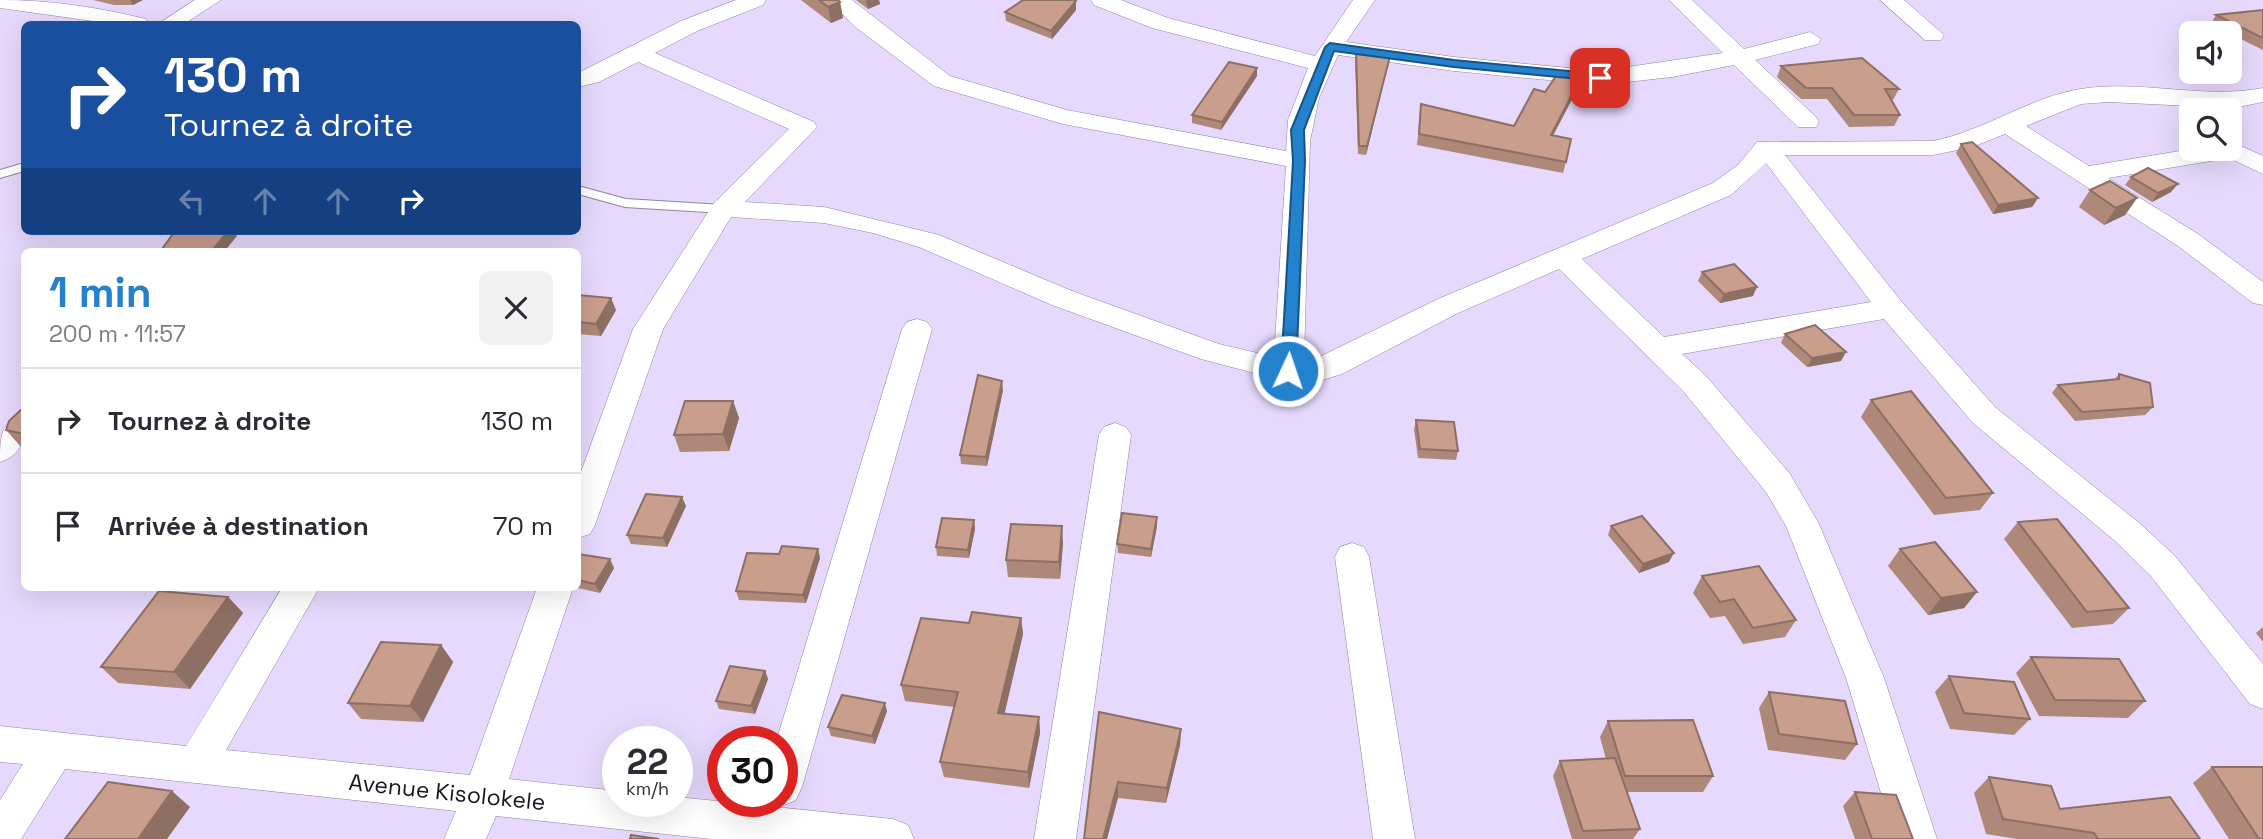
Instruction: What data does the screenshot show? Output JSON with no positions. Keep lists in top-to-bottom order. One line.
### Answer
{"streets":{"street":["Avenue Kisolokele"]},"page":{"turn":["130 m","Tournez à droite"],"heading":["1 min","200 m · 11:57"],"list":[{"name":"Tournez à droite","value":"130 m"},{"name":"Arrivée à destination","value":"70 m"}],"speed":"22 km/h","limit":"30"}}
